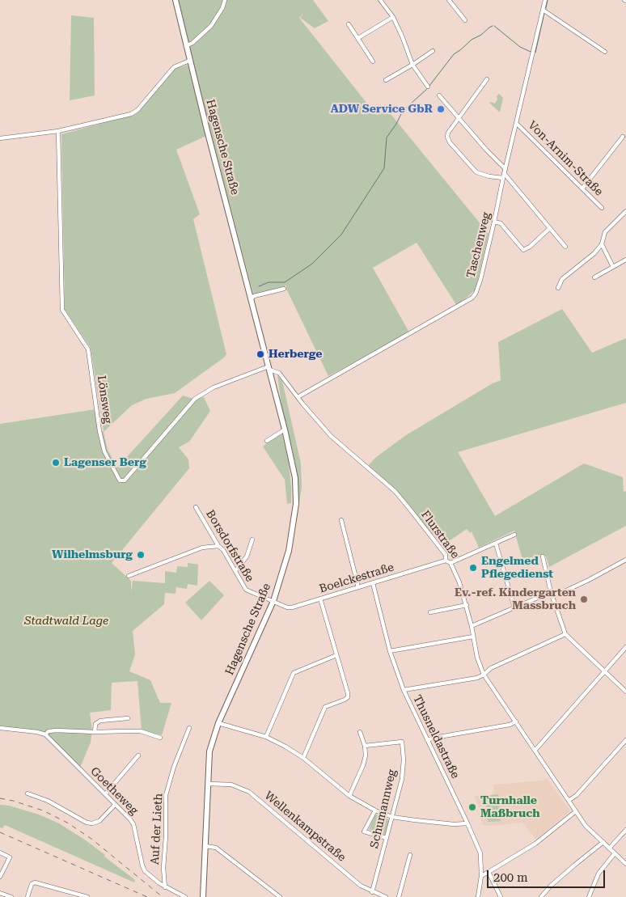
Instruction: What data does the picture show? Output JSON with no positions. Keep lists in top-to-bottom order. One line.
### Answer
{"streets":{"street":["Hagensche Straße","Von-Arnim-Straße","Taschenweg","Lönsweg","Flurstraße","Borsdorfstraße","Boelckestraße","Thusneldastraße","Goetheweg","Schumannweg","Wellenkampstraße","Auf der Lieth"]},"crossings":[["Hagensche Straße","Lönsweg"],["Hagensche Straße","Flurstraße"],["Hagensche Straße","Borsdorfstraße"],["Hagensche Straße","Boelckestraße"],["Hagensche Straße","Wellenkampstraße"],["Von-Arnim-Straße","Taschenweg"],["Taschenweg","Flurstraße"],["Lönsweg","Flurstraße"],["Flurstraße","Boelckestraße"],["Borsdorfstraße","Boelckestraße"],["Boelckestraße","Thusneldastraße"],["Goetheweg","Auf der Lieth"],["Schumannweg","Wellenkampstraße"]],"parks":["Stadtwald Lage"],"places":["ADW Service GbR","Herberge","Lagenser Berg","Wilhelmsburg","Engelmed Pflegedienst","Ev.-ref. Kindergarten Massbruch","Turnhalle Maßbruch"],"scale_bar":"200 m"}
